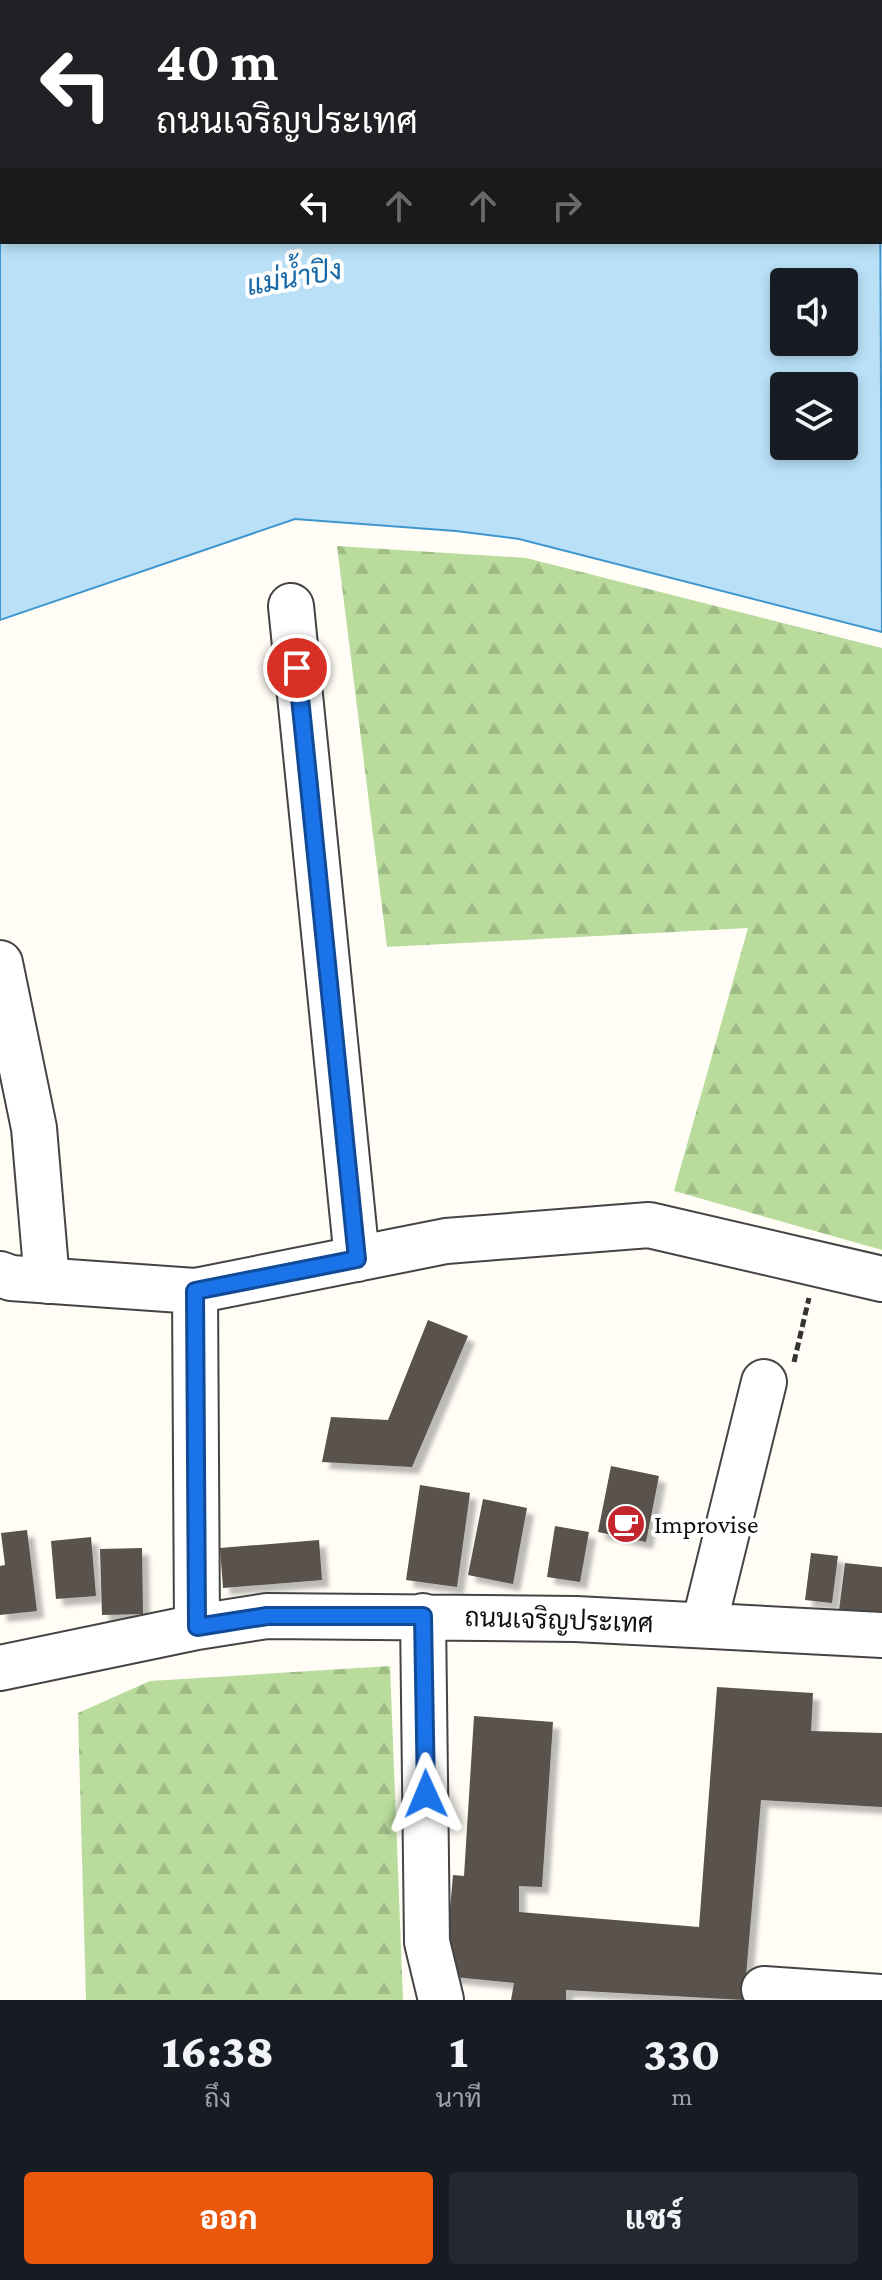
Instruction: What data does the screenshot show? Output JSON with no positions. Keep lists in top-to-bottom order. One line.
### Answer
{"streets":{"street":["ถนนเจริญประเทศ"]},"water":["แม่น้ำปิง"],"places":{"cafe":["Improvise"]},"page":{"turn":["40 m","ถนนเจริญประเทศ"],"eta":["16:38","ถึง","1","นาที","330","m"],"buttons":["ออก","แชร์"]}}
